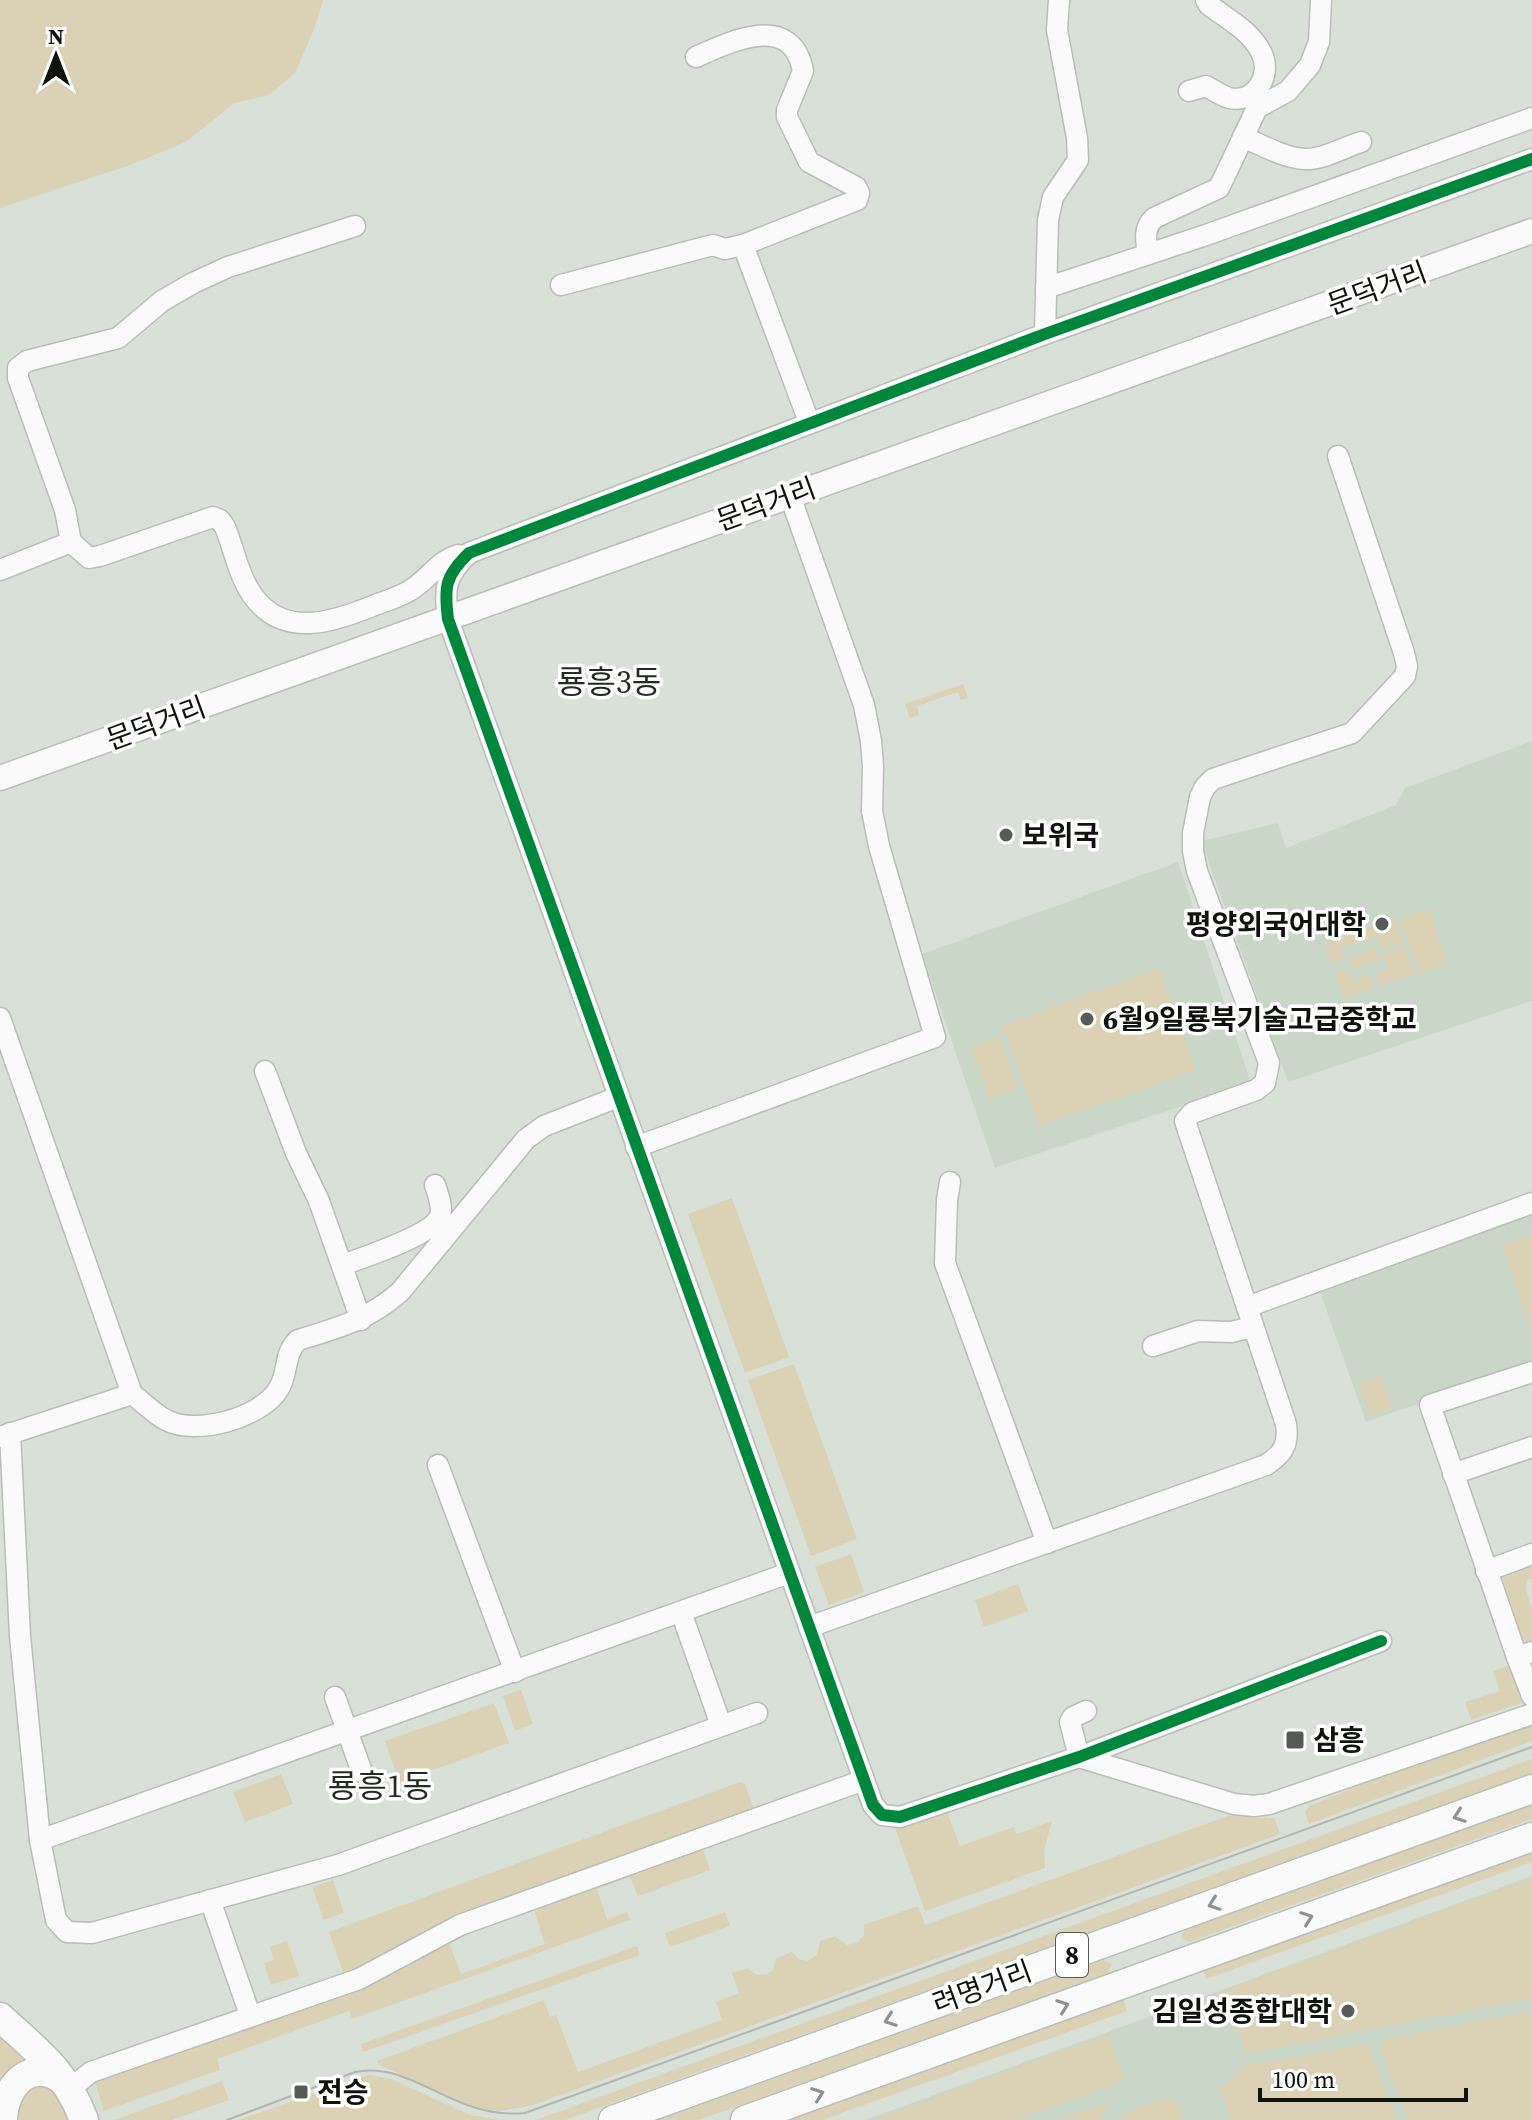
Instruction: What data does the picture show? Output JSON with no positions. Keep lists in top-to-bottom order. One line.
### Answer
{"streets":{"highway":["8","려명거리"],"main road":["문덕거리"]},"districts":["룡흥3동","룡흥1동"],"places":{"other":["보위국","평양외국어대학","6월9일룡북기술고급중학교","김일성종합대학"],"transit":["삼흥","전승"]},"scale_bar":"100 m","north":"top"}
